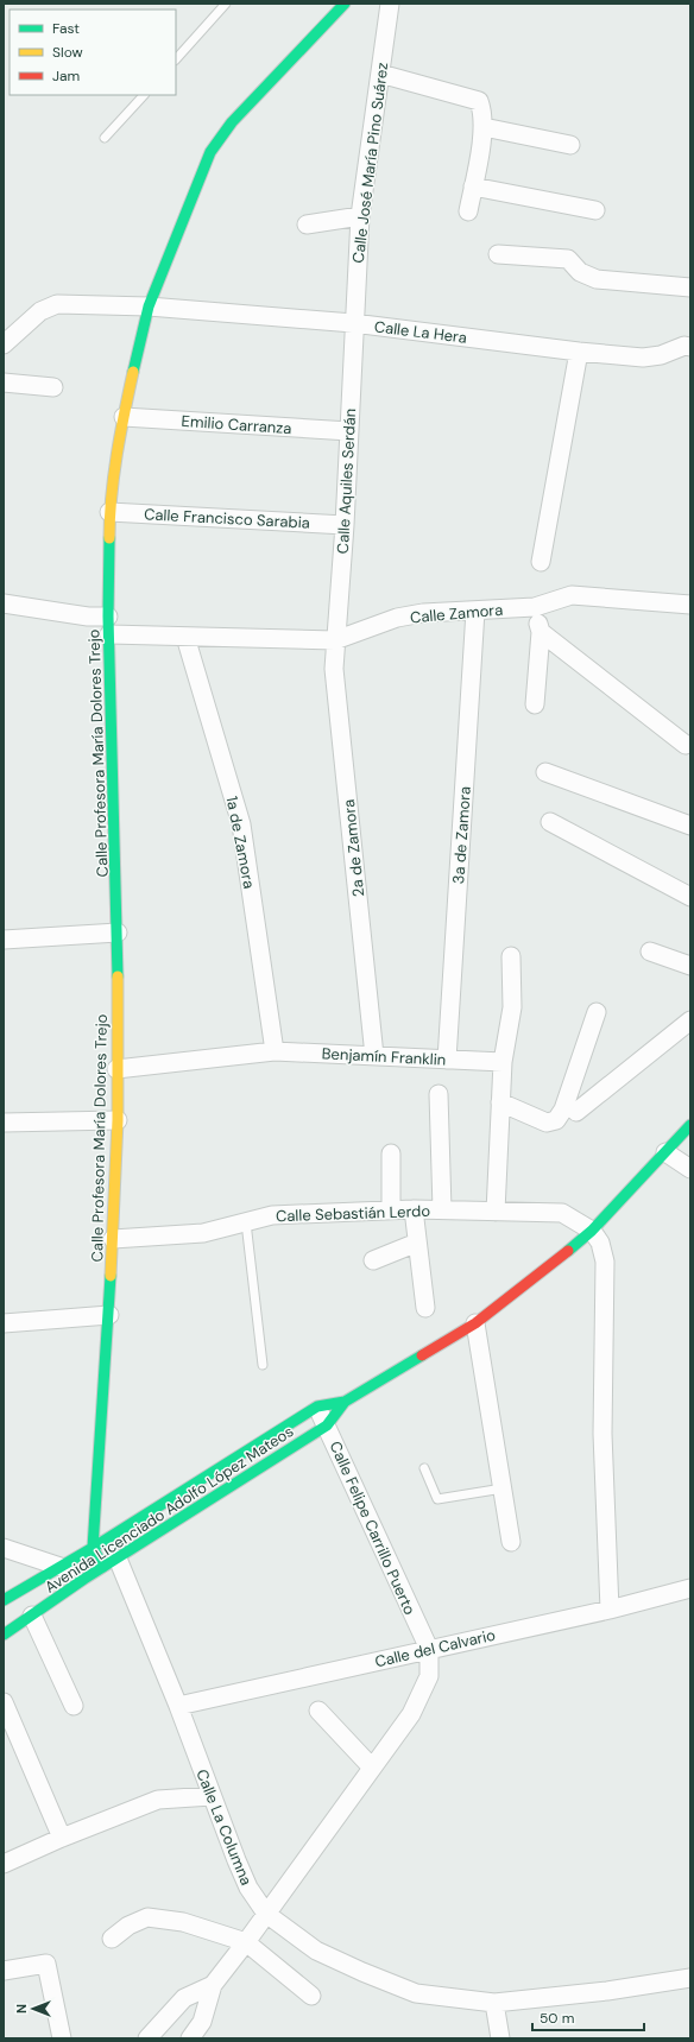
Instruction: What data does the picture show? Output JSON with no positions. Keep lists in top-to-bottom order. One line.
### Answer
{"streets":{"street":["Calle José María Pino Suárez","Calle La Hera","Emilio Carranza","Calle Aquiles Serdán","Calle Francisco Sarabia","Calle Zamora","Calle Profesora María Dolores Trejo","3a de Zamora","1a de Zamora","2a de Zamora","Benjamín Franklin","Calle Sebastián Lerdo","Avenida Licenciado Adolfo López Mateos","Calle Felipe Carrillo Puerto","Calle del Calvario","Calle La Columna"]},"crossings":[["Calle José María Pino Suárez","Calle La Hera"],["Calle José María Pino Suárez","Calle Aquiles Serdán"],["Calle La Hera","Calle Aquiles Serdán"],["Calle La Hera","Calle Profesora María Dolores Trejo"],["Emilio Carranza","Calle Aquiles Serdán"],["Emilio Carranza","Calle Profesora María Dolores Trejo"],["Calle Aquiles Serdán","Calle Francisco Sarabia"],["Calle Aquiles Serdán","Calle Zamora"],["Calle Aquiles Serdán","2a de Zamora"],["Calle Francisco Sarabia","Calle Profesora María Dolores Trejo"],["Calle Zamora","Calle Profesora María Dolores Trejo"],["Calle Zamora","3a de Zamora"],["Calle Zamora","1a de Zamora"],["Calle Zamora","2a de Zamora"],["Calle Profesora María Dolores Trejo","Benjamín Franklin"],["Calle Profesora María Dolores Trejo","Calle Sebastián Lerdo"],["Calle Profesora María Dolores Trejo","Avenida Licenciado Adolfo López Mateos"],["3a de Zamora","Benjamín Franklin"],["1a de Zamora","Benjamín Franklin"],["2a de Zamora","Benjamín Franklin"],["Calle Sebastián Lerdo","Avenida Licenciado Adolfo López Mateos"],["Avenida Licenciado Adolfo López Mateos","Calle Felipe Carrillo Puerto"],["Avenida Licenciado Adolfo López Mateos","Calle La Columna"],["Calle Felipe Carrillo Puerto","Calle del Calvario"],["Calle del Calvario","Calle La Columna"]],"legend":["Fast","Slow","Jam"],"scale_bar":"50 m","north":"left"}
